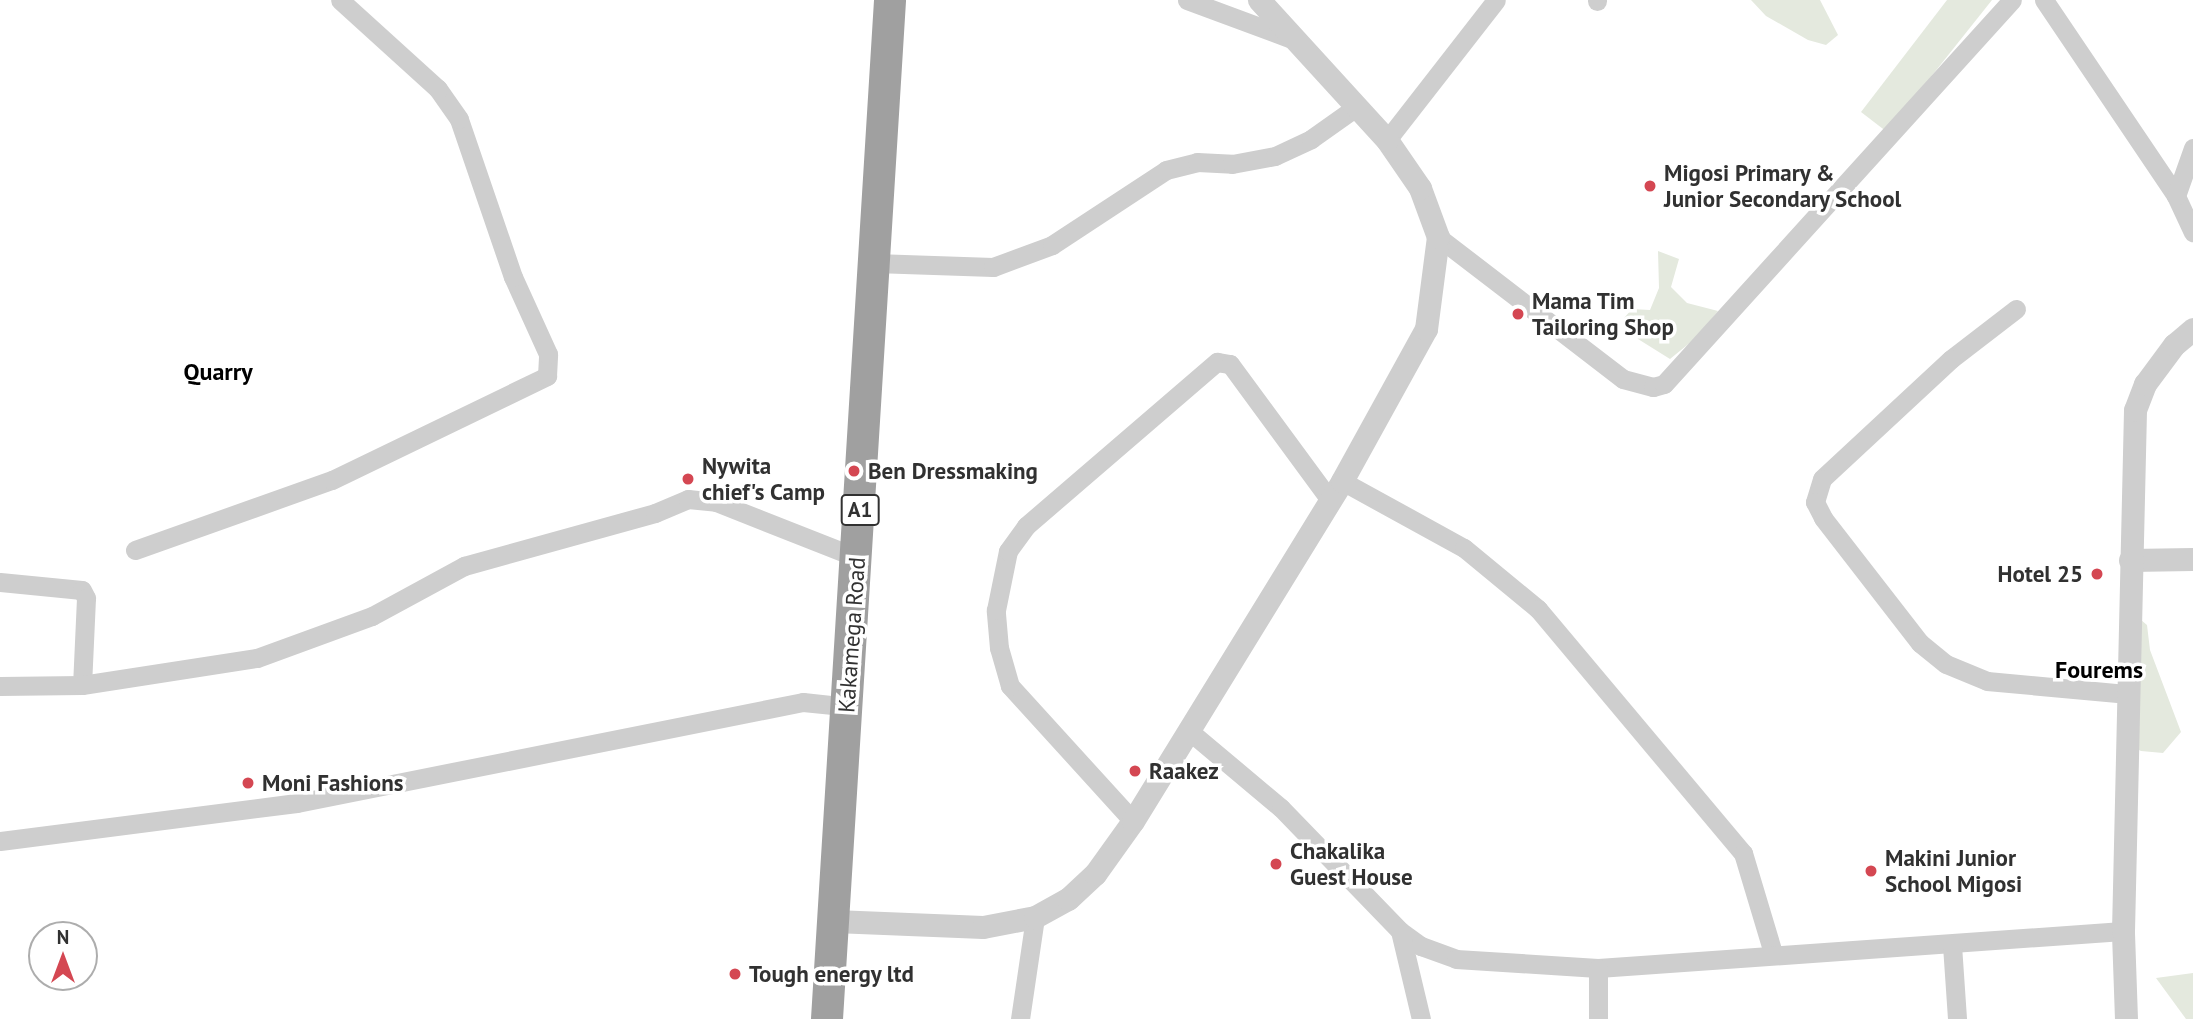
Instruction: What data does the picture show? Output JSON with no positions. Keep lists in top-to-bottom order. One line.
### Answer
{"streets":{"highway":["A1","Kakamega Road"]},"districts":["Quarry","Fourems"],"places":["Migosi Primary & Junior Secondary School","Mama Tim Tailoring Shop","Ben Dressmaking","Nywita chief's Camp","Hotel 25","Raakez","Moni Fashions","Chakalika Guest House","Makini Junior School Migosi","Tough energy ltd"],"north":"top"}
